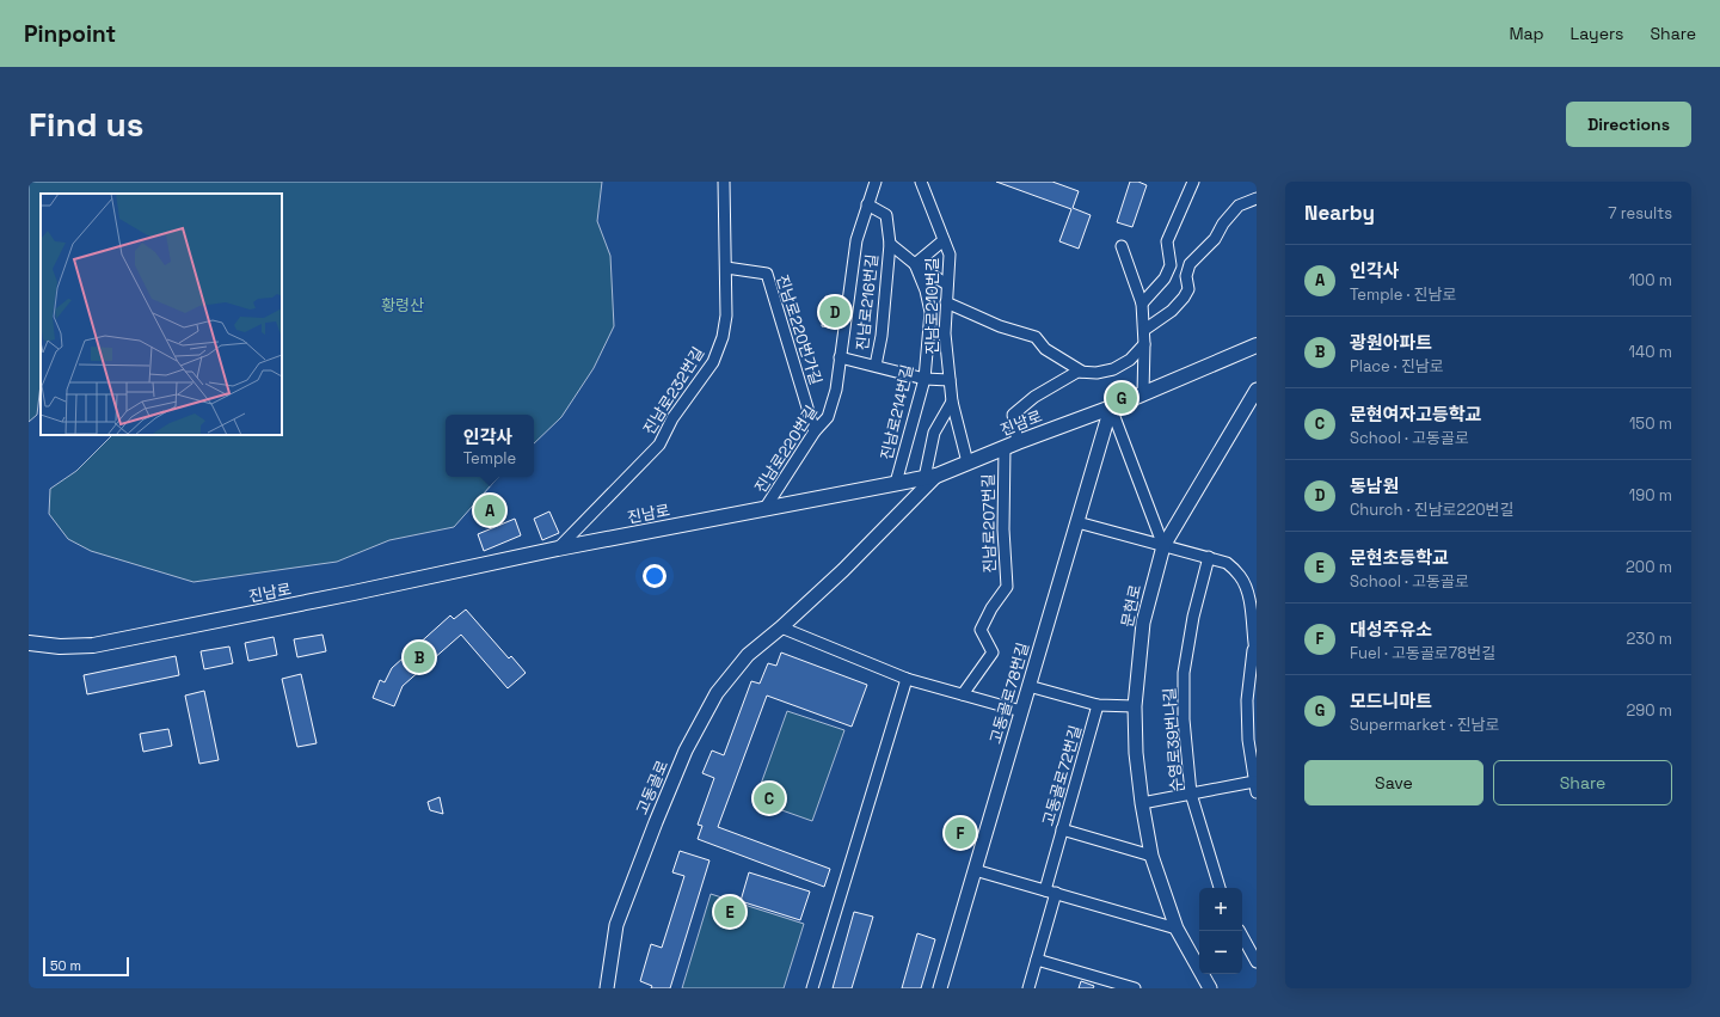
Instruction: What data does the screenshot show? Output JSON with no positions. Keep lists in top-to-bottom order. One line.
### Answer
{"streets":{"main road":["진남로"],"street":["진남로216번길","진남로210번길","진남로220번가길","진남로232번길","진남로214번길","진남로220번길","진남로207번길","문현로","고동골로78번길","수영로39번나길","고동골로72번길","고동골로"]},"crossings":[["진남로216번길","진남로220번길"],["진남로210번길","진남로"],["진남로220번가길","진남로232번길"],["진남로220번가길","진남로220번길"],["진남로232번길","진남로"],["진남로214번길","진남로"],["진남로","진남로220번길"],["진남로","진남로207번길"],["진남로","고동골로78번길"],["진남로","고동골로"]],"parks":["황령산"],"scale_bar":"50 m","page":{"header":"Pinpoint","nav":["Map","Layers","Share"],"buttons":["Directions",["Save","Share"]],"title":"Find us","heading":["Nearby","7 results"],"list":[{"mark":"A","name":"인각사","note":"Temple · 진남로","value":"100 m"},{"mark":"B","name":"광원아파트","note":"Place · 진남로","value":"140 m"},{"mark":"C","name":"문현여자고등학교","note":"School · 고동골로","value":"150 m"},{"mark":"D","name":"동남원","note":"Church · 진남로220번길","value":"190 m"},{"mark":"E","name":"문현초등학교","note":"School · 고동골로","value":"200 m"},{"mark":"F","name":"대성주유소","note":"Fuel · 고동골로78번길","value":"230 m"},{"mark":"G","name":"모드니마트","note":"Supermarket · 진남로","value":"290 m"}],"pins":["D","G","A","B","C","F","E"],"popup":["인각사","Temple"],"map_buttons":["+","−"],"scale":"50 m"}}
